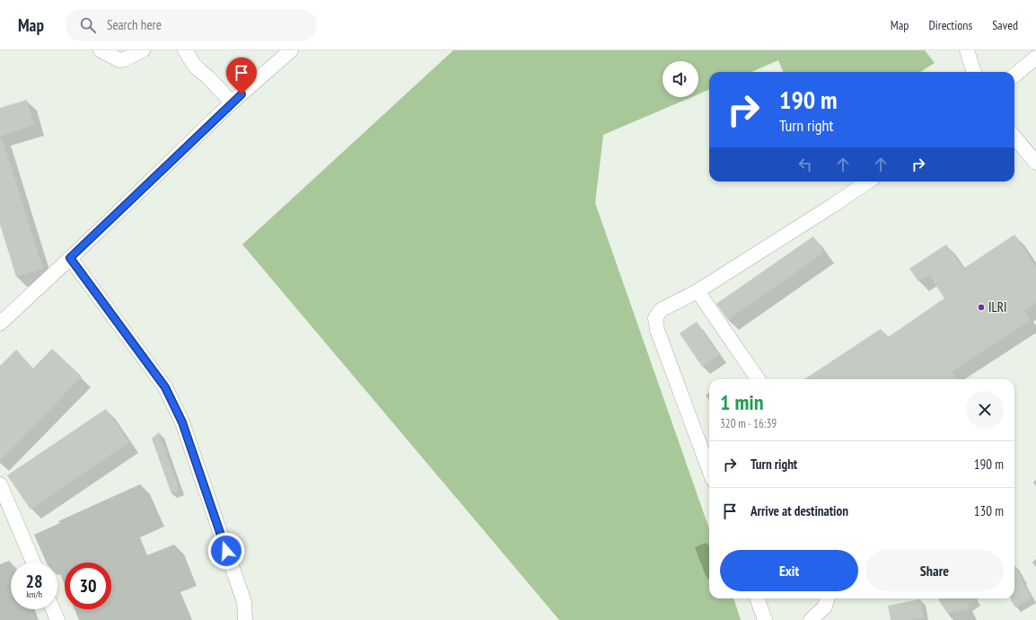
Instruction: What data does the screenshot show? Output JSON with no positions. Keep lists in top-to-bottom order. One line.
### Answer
{"places":["ILRI"],"page":{"header":"Map","search":"Search here","nav":["Map","Directions","Saved"],"turn":["190 m","Turn right"],"heading":["1 min","320 m · 16:39"],"list":[{"name":"Turn right","value":"190 m"},{"name":"Arrive at destination","value":"130 m"}],"buttons":["Exit","Share"],"speed":"28 km/h","limit":"30"}}
